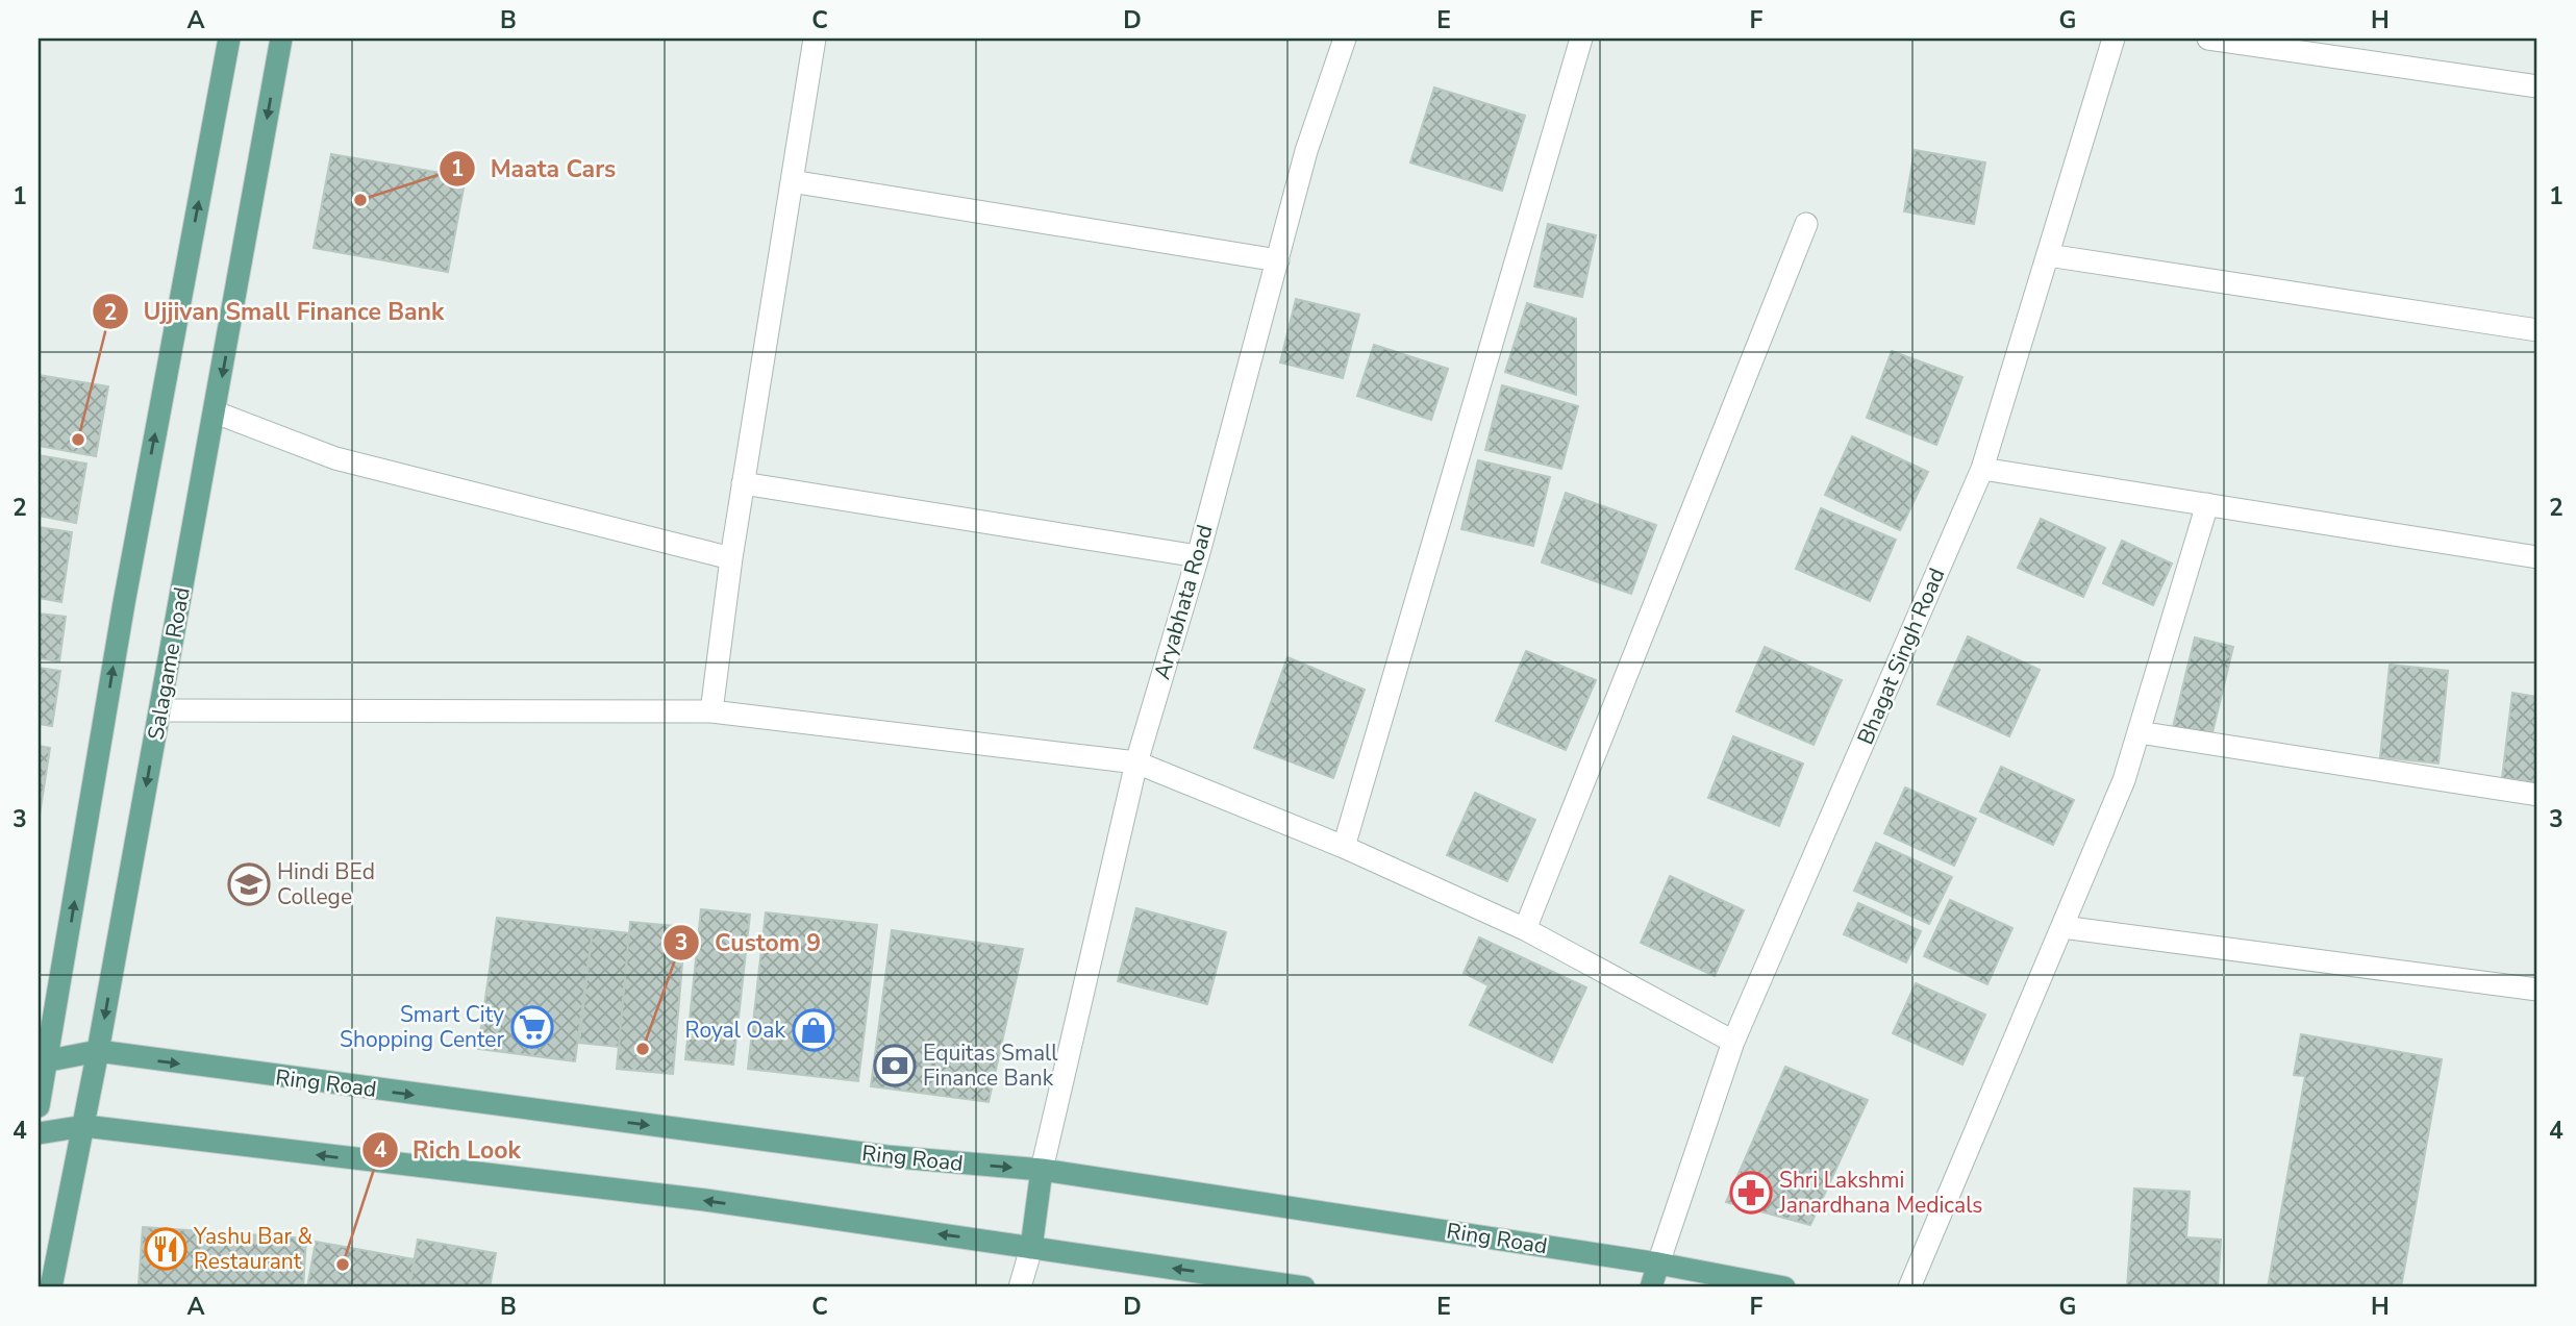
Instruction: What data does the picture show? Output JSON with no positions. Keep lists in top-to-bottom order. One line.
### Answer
{"streets":{"main road":["Salagame Road","Ring Road"],"street":["Aryabhata Road","Bhagat Singh Road"]},"crossings":[["Aryabhata Road","Ring Road"],["Bhagat Singh Road","Ring Road"],["Salagame Road","Ring Road"]],"places":{"other":["Maata Cars","Ujjivan Small Finance Bank","Custom 9","Rich Look"],"school or university":["Hindi BEd College"],"supermarket":["Smart City Shopping Center"],"shop":["Royal Oak"],"bank":["Equitas Small Finance Bank"],"pharmacy":["Shri Lakshmi Janardhana Medicals"],"restaurant":["Yashu Bar & Restaurant"]},"grid":{"columns":["A","B","C","D","E","F","G","H"],"rows":["1","2","3","4"]}}
